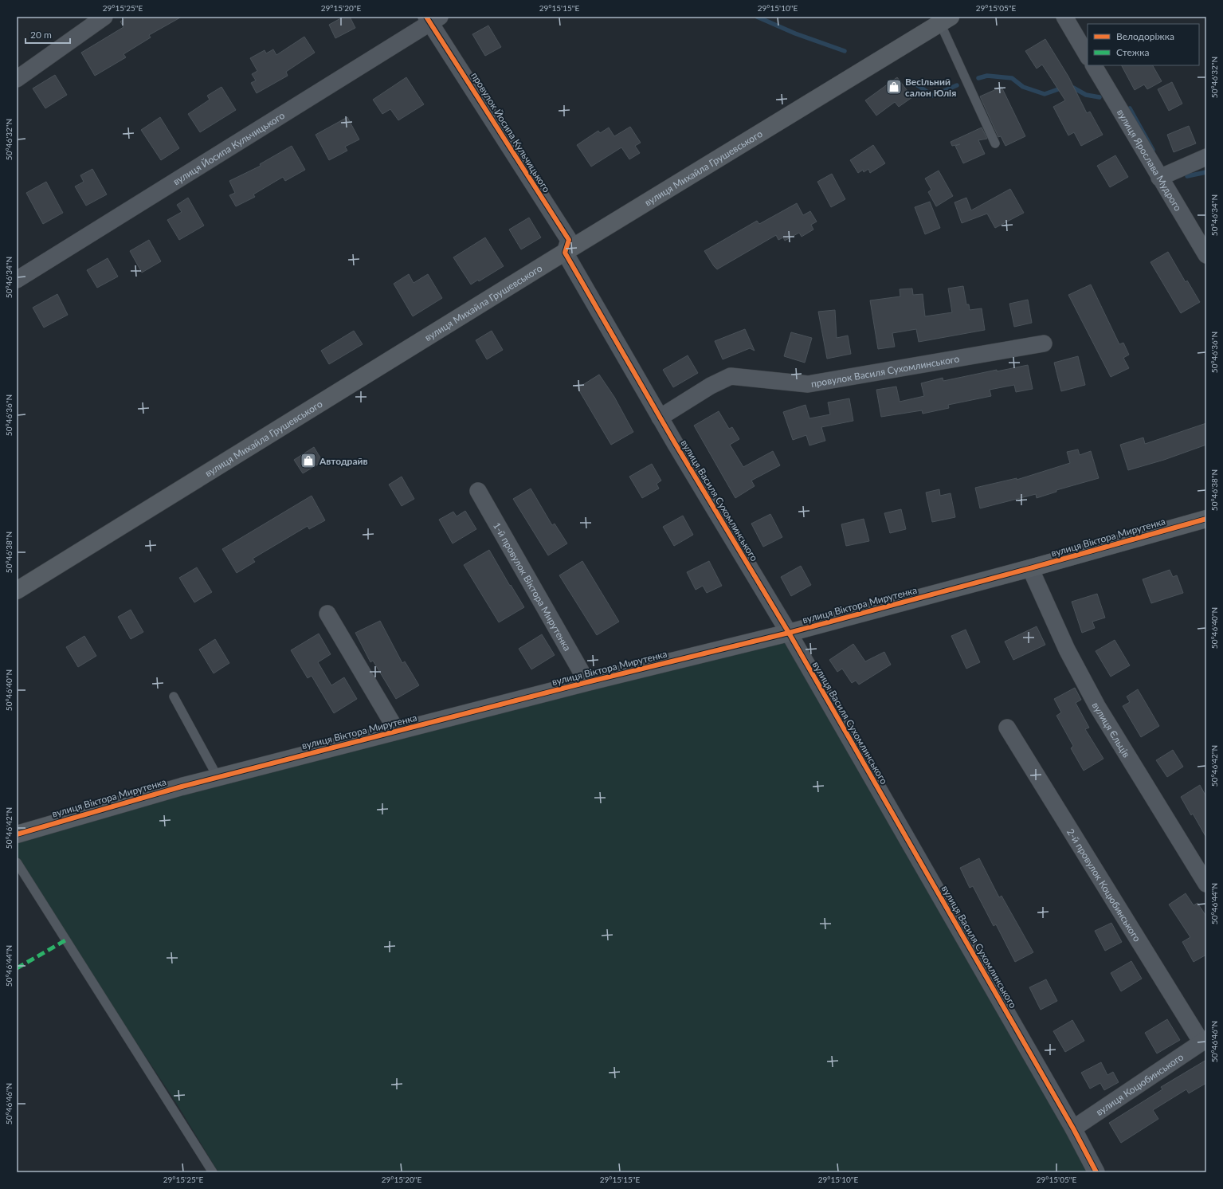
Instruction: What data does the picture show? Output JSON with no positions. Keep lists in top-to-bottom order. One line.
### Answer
{"streets":{"street":["провулок Йосипа Кульчицького","вулиця Йосипа Кульчицького","вулиця Ярослава Мудрого","вулиця Михайла Грушевського","провулок Василя Сухомлинського","вулиця Василя Сухомлинського","вулиця Віктора Мирутенка","1-й провулок Віктора Мирутенка","вулиця Єльців","2-й провулок Коцюбинського","вулиця Коцюбинського"]},"crossings":[["провулок Йосипа Кульчицького","вулиця Йосипа Кульчицького"],["провулок Йосипа Кульчицького","вулиця Михайла Грушевського"],["провулок Йосипа Кульчицького","вулиця Василя Сухомлинського"],["вулиця Михайла Грушевського","вулиця Василя Сухомлинського"],["провулок Василя Сухомлинського","вулиця Василя Сухомлинського"],["вулиця Василя Сухомлинського","вулиця Віктора Мирутенка"],["вулиця Василя Сухомлинського","вулиця Коцюбинського"],["вулиця Віктора Мирутенка","1-й провулок Віктора Мирутенка"],["вулиця Віктора Мирутенка","вулиця Єльців"],["2-й провулок Коцюбинського","вулиця Коцюбинського"]],"places":{"shop":["Весільний салон Юлія","Автодрайв"]},"legend":["Велодоріжка","Стежка"],"scale_bar":"20 m","coordinates":["29°15'25\"E","29°15'20\"E","29°15'15\"E","29°15'10\"E","29°15'05\"E","50°46'32\"N","50°46'34\"N","50°46'36\"N","50°46'38\"N","50°46'40\"N","50°46'42\"N","50°46'44\"N","50°46'46\"N"]}
